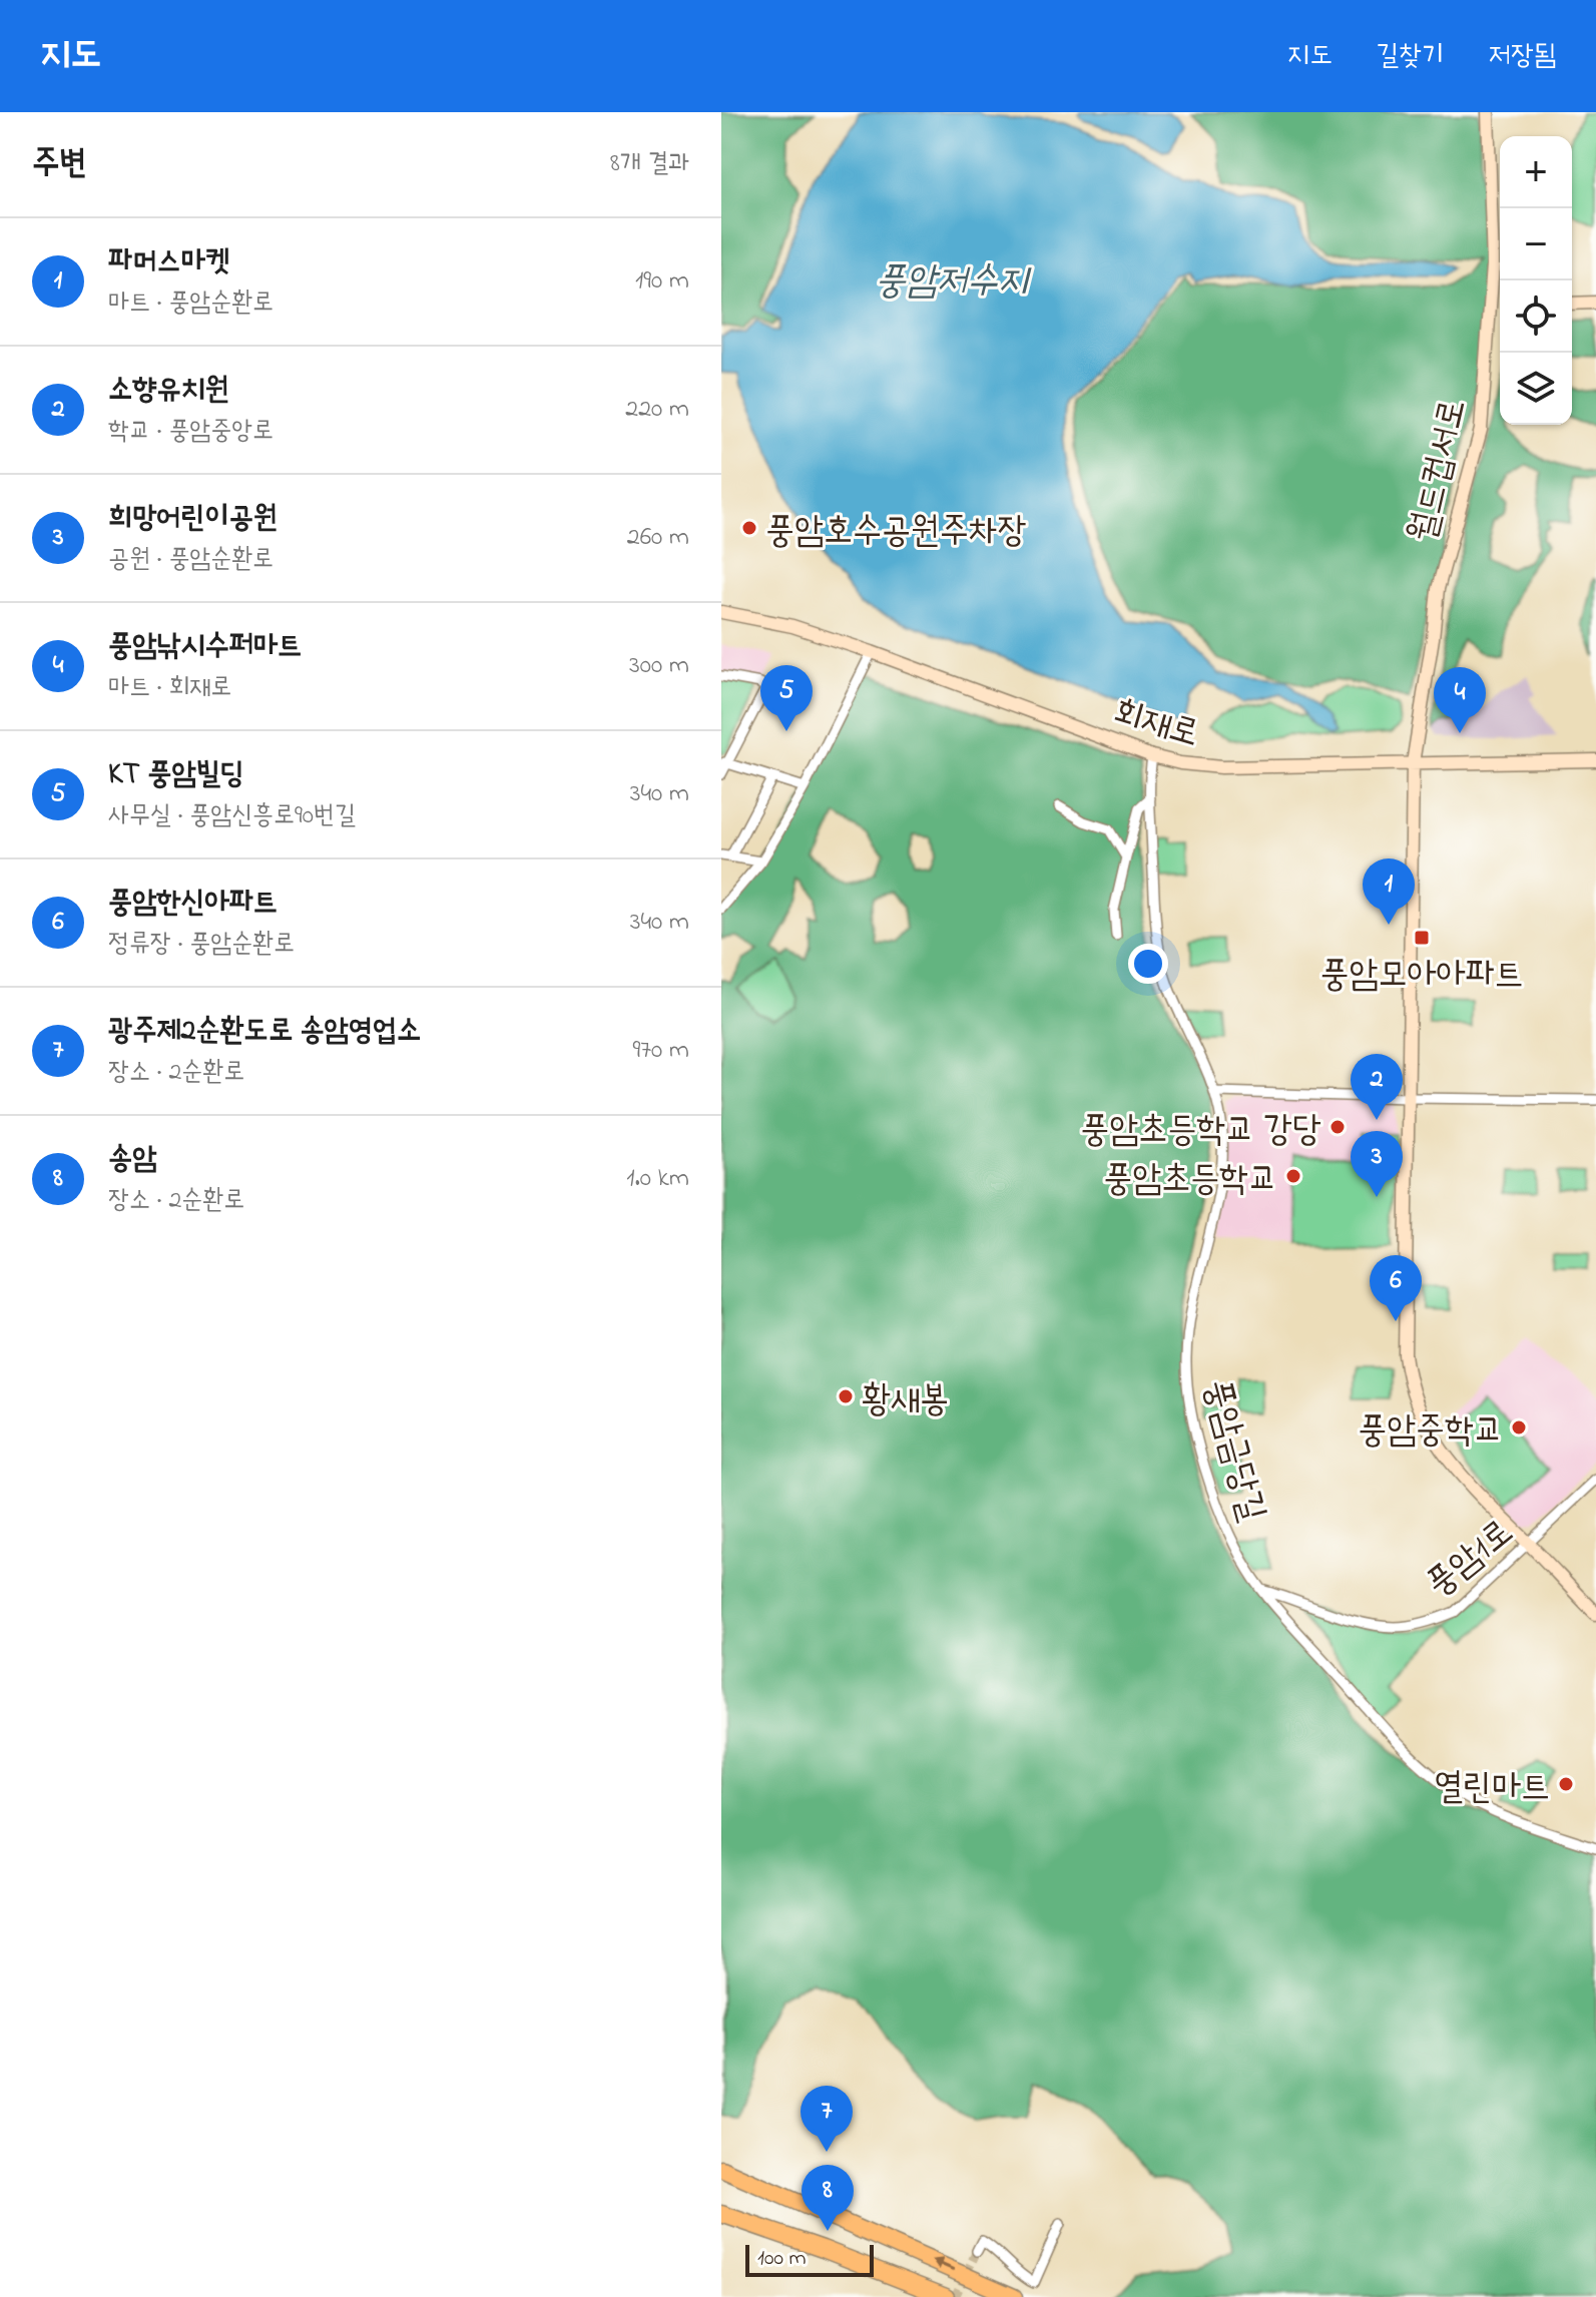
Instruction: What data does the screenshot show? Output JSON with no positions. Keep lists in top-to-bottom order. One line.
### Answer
{"streets":{"street":["월드컵서로","회재로","풍암금당길","풍암1로"]},"crossings":[["월드컵서로","회재로"],["월드컵서로","풍암1로"],["회재로","풍암금당길"],["풍암금당길","풍암1로"]],"water":["풍암저수지"],"places":{"other":["풍암호수공원주차장","풍암초등학교 강당","풍암초등학교","황새봉","풍암중학교","열린마트"],"transit":["풍암모아아파트"]},"scale_bar":"100 m","page":{"header":"지도","nav":["지도","길찾기","저장됨"],"heading":["주변","8개 결과"],"map_buttons":["+","−"],"list":[{"mark":"1","name":"파머스마켓","note":"마트 · 풍암순환로","value":"190 m"},{"mark":"2","name":"소향유치원","note":"학교 · 풍암중앙로","value":"220 m"},{"mark":"3","name":"희망어린이공원","note":"공원 · 풍암순환로","value":"260 m"},{"mark":"4","name":"풍암낚시수퍼마트","note":"마트 · 회재로","value":"300 m"},{"mark":"5","name":"KT 풍암빌딩","note":"사무실 · 풍암신흥로90번길","value":"340 m"},{"mark":"6","name":"풍암한신아파트","note":"정류장 · 풍암순환로","value":"340 m"},{"mark":"7","name":"광주제2순환도로 송암영업소","note":"장소 · 2순환로","value":"970 m"},{"mark":"8","name":"송암","note":"장소 · 2순환로","value":"1.0 km"}],"pins":["5","4","1","2","3","6","7","8"],"scale":"100 m"}}
